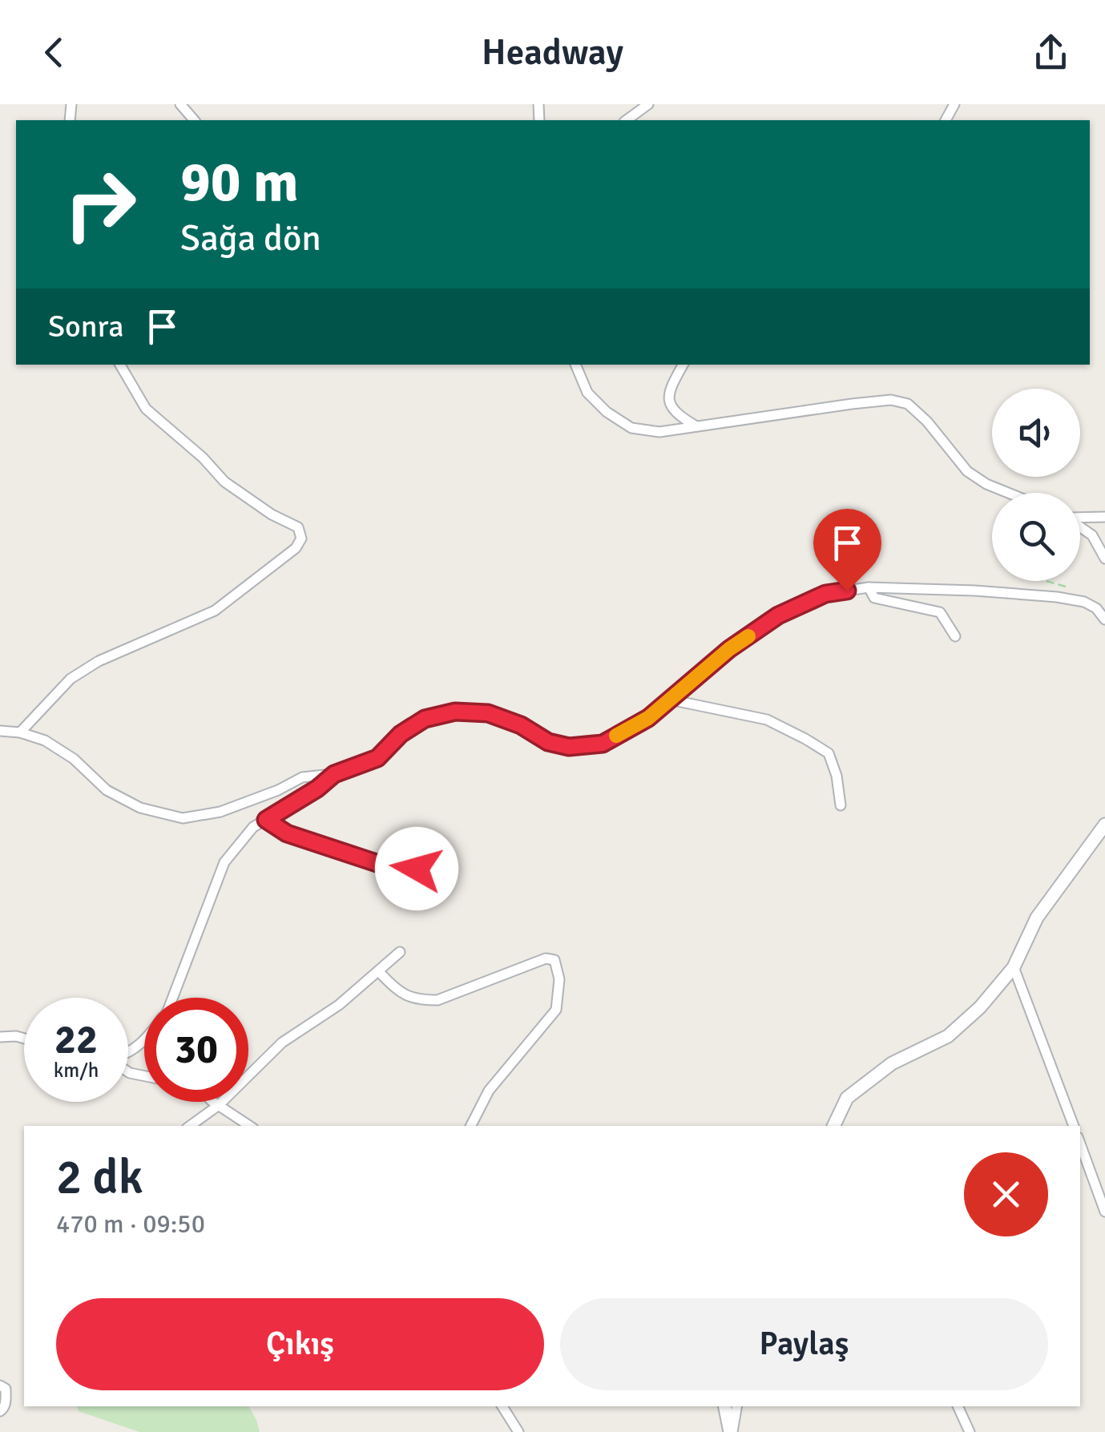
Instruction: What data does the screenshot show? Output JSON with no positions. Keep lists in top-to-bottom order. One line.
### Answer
{"page":{"header":"Headway","turn":["90 m","Sağa dön"],"then":"Sonra","speed":"22 km/h","limit":"30","heading":["2 dk","470 m · 09:50"],"buttons":["Çıkış","Paylaş"]}}
